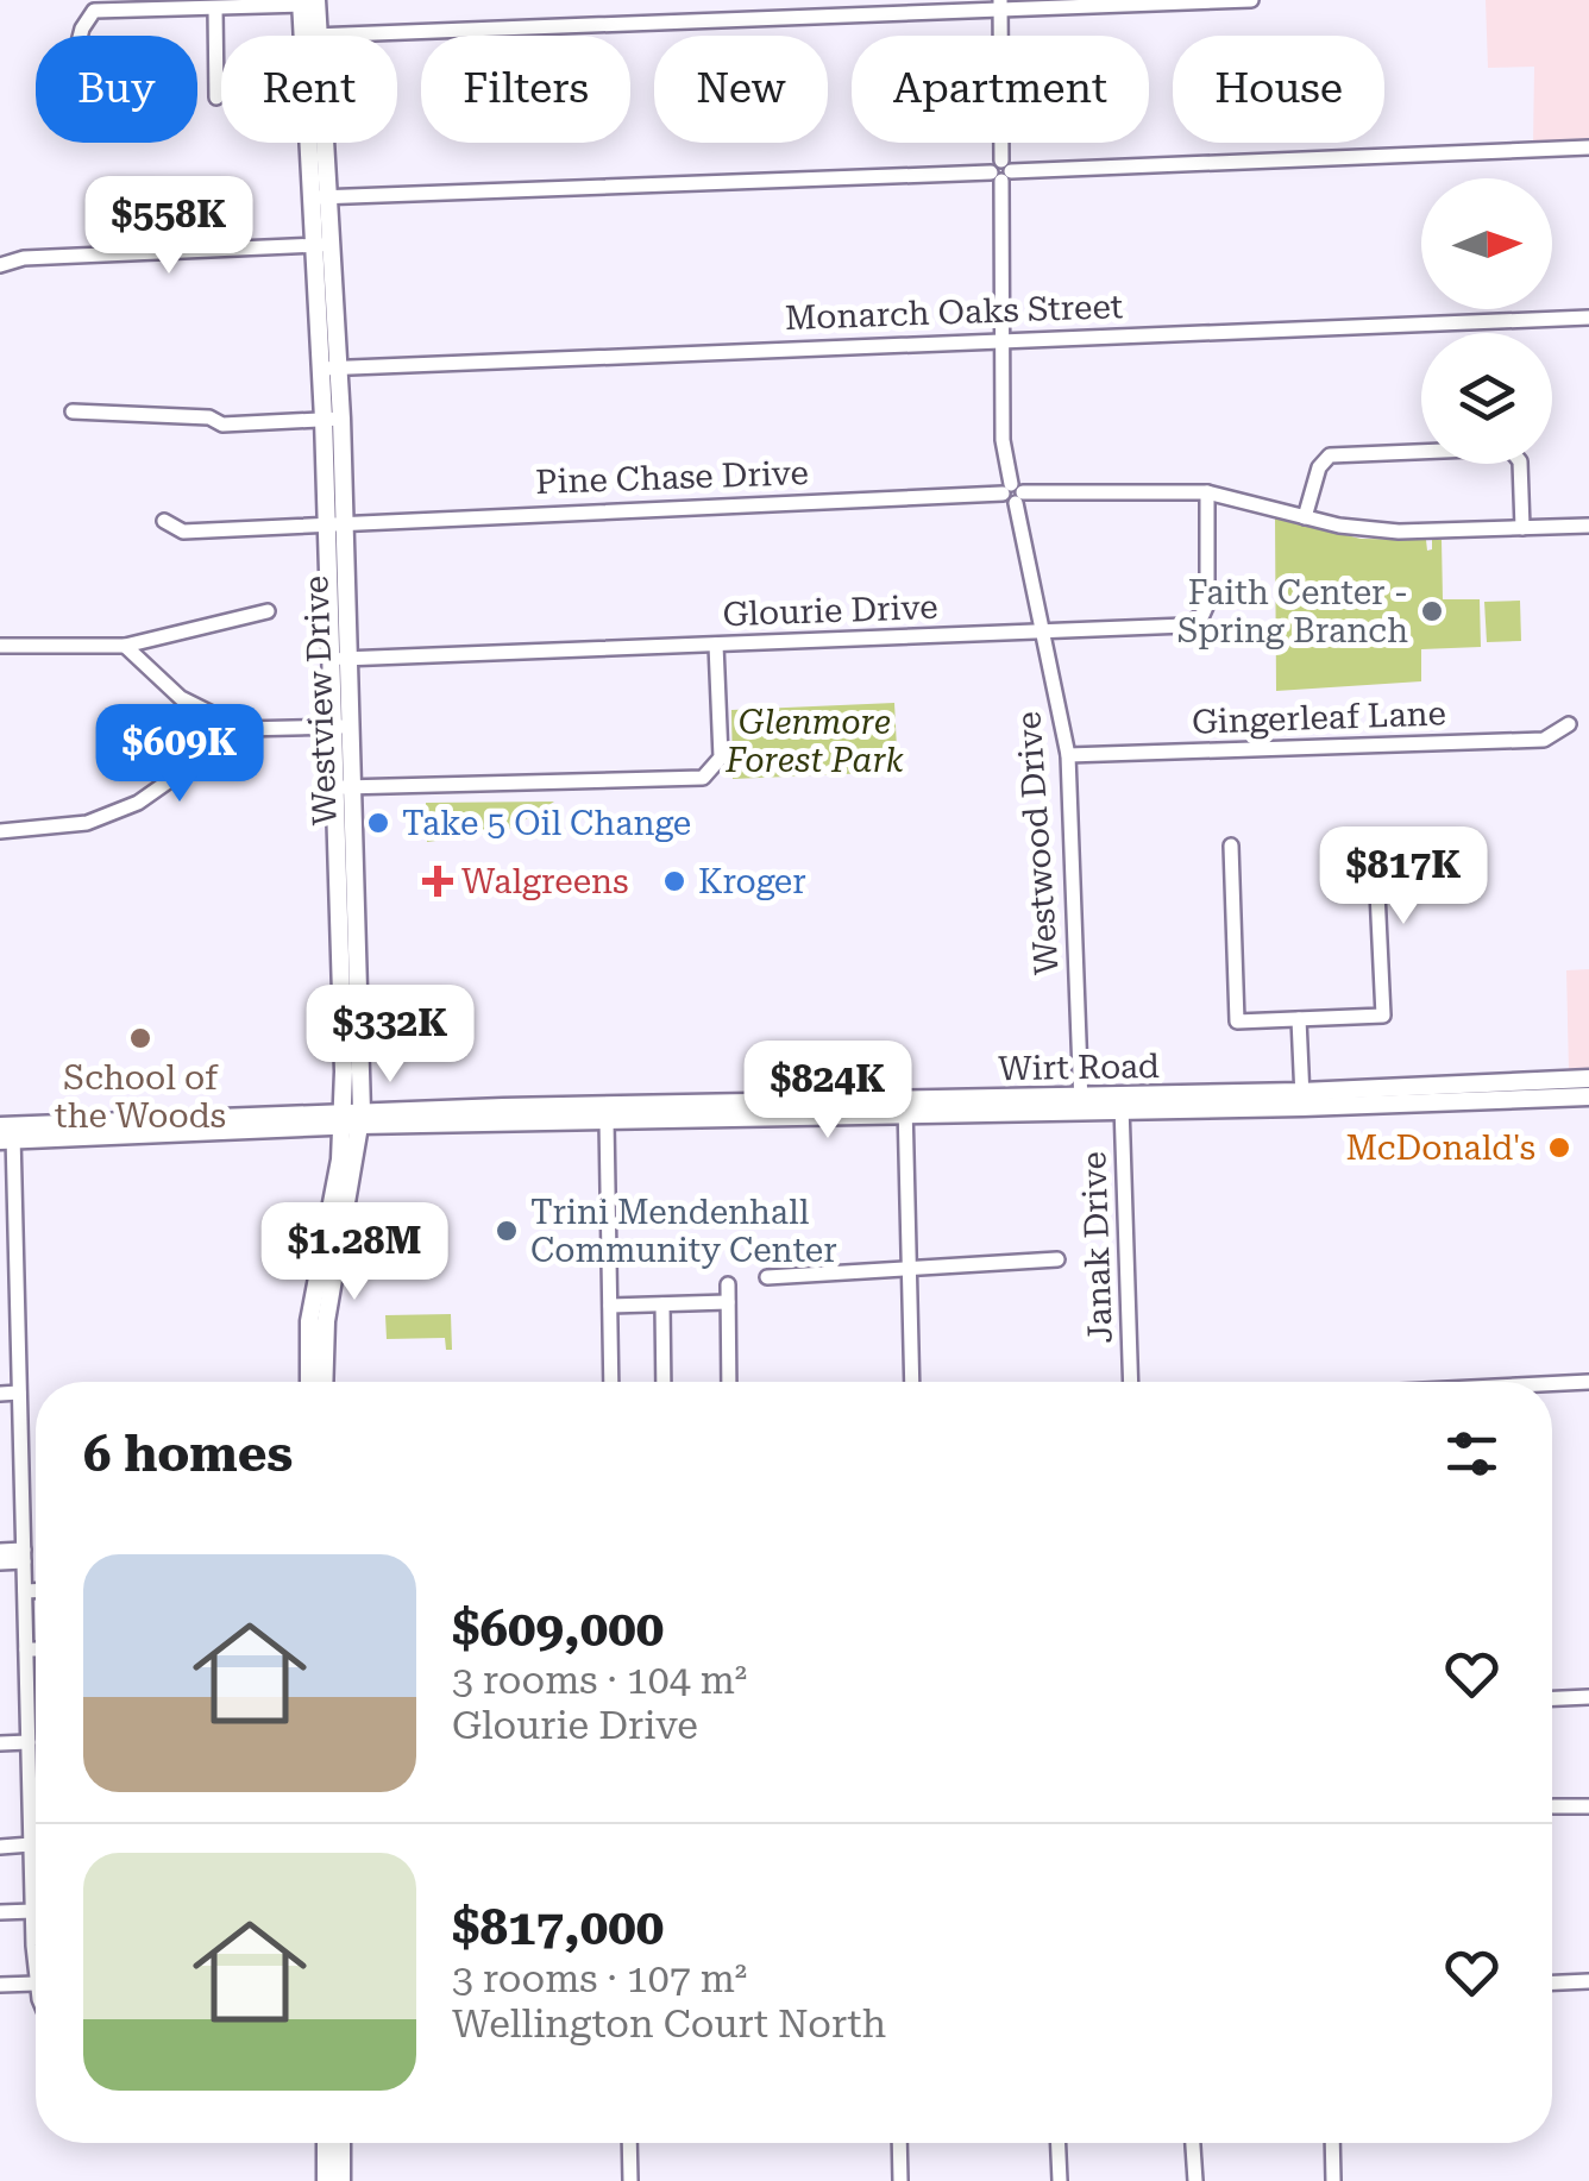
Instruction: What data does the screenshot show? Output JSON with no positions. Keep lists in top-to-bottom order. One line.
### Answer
{"streets":{"main road":["Westview Drive","Wirt Road"],"street":["Monarch Oaks Street","Pine Chase Drive","Glourie Drive","Gingerleaf Lane","Westwood Drive","Janak Drive"]},"crossings":[["Monarch Oaks Street","Westview Drive"],["Monarch Oaks Street","Westwood Drive"],["Pine Chase Drive","Glourie Drive"],["Pine Chase Drive","Westview Drive"],["Pine Chase Drive","Westwood Drive"],["Glourie Drive","Westview Drive"],["Glourie Drive","Westwood Drive"],["Westview Drive","Wirt Road"],["Gingerleaf Lane","Westwood Drive"],["Westwood Drive","Wirt Road"],["Wirt Road","Janak Drive"]],"parks":["Glenmore Forest Park"],"places":{"other":["Faith Center - Spring Branch","Take 5 Oil Change","Kroger","School of the Woods","McDonald's","Trini Mendenhall Community Center"],"health":["Walgreens"]},"north":"right","page":{"chip":["Buy","Rent","Filters","New","Apartment","House"],"price":["$558K","$609K","$817K","$332K","$824K","$1.28M"],"heading":"6 homes","list":[{"name":"$609,000","note":"3 rooms · 104 m² · Glourie Drive"},{"name":"$817,000","note":"3 rooms · 107 m² · Wellington Court North"}]}}
